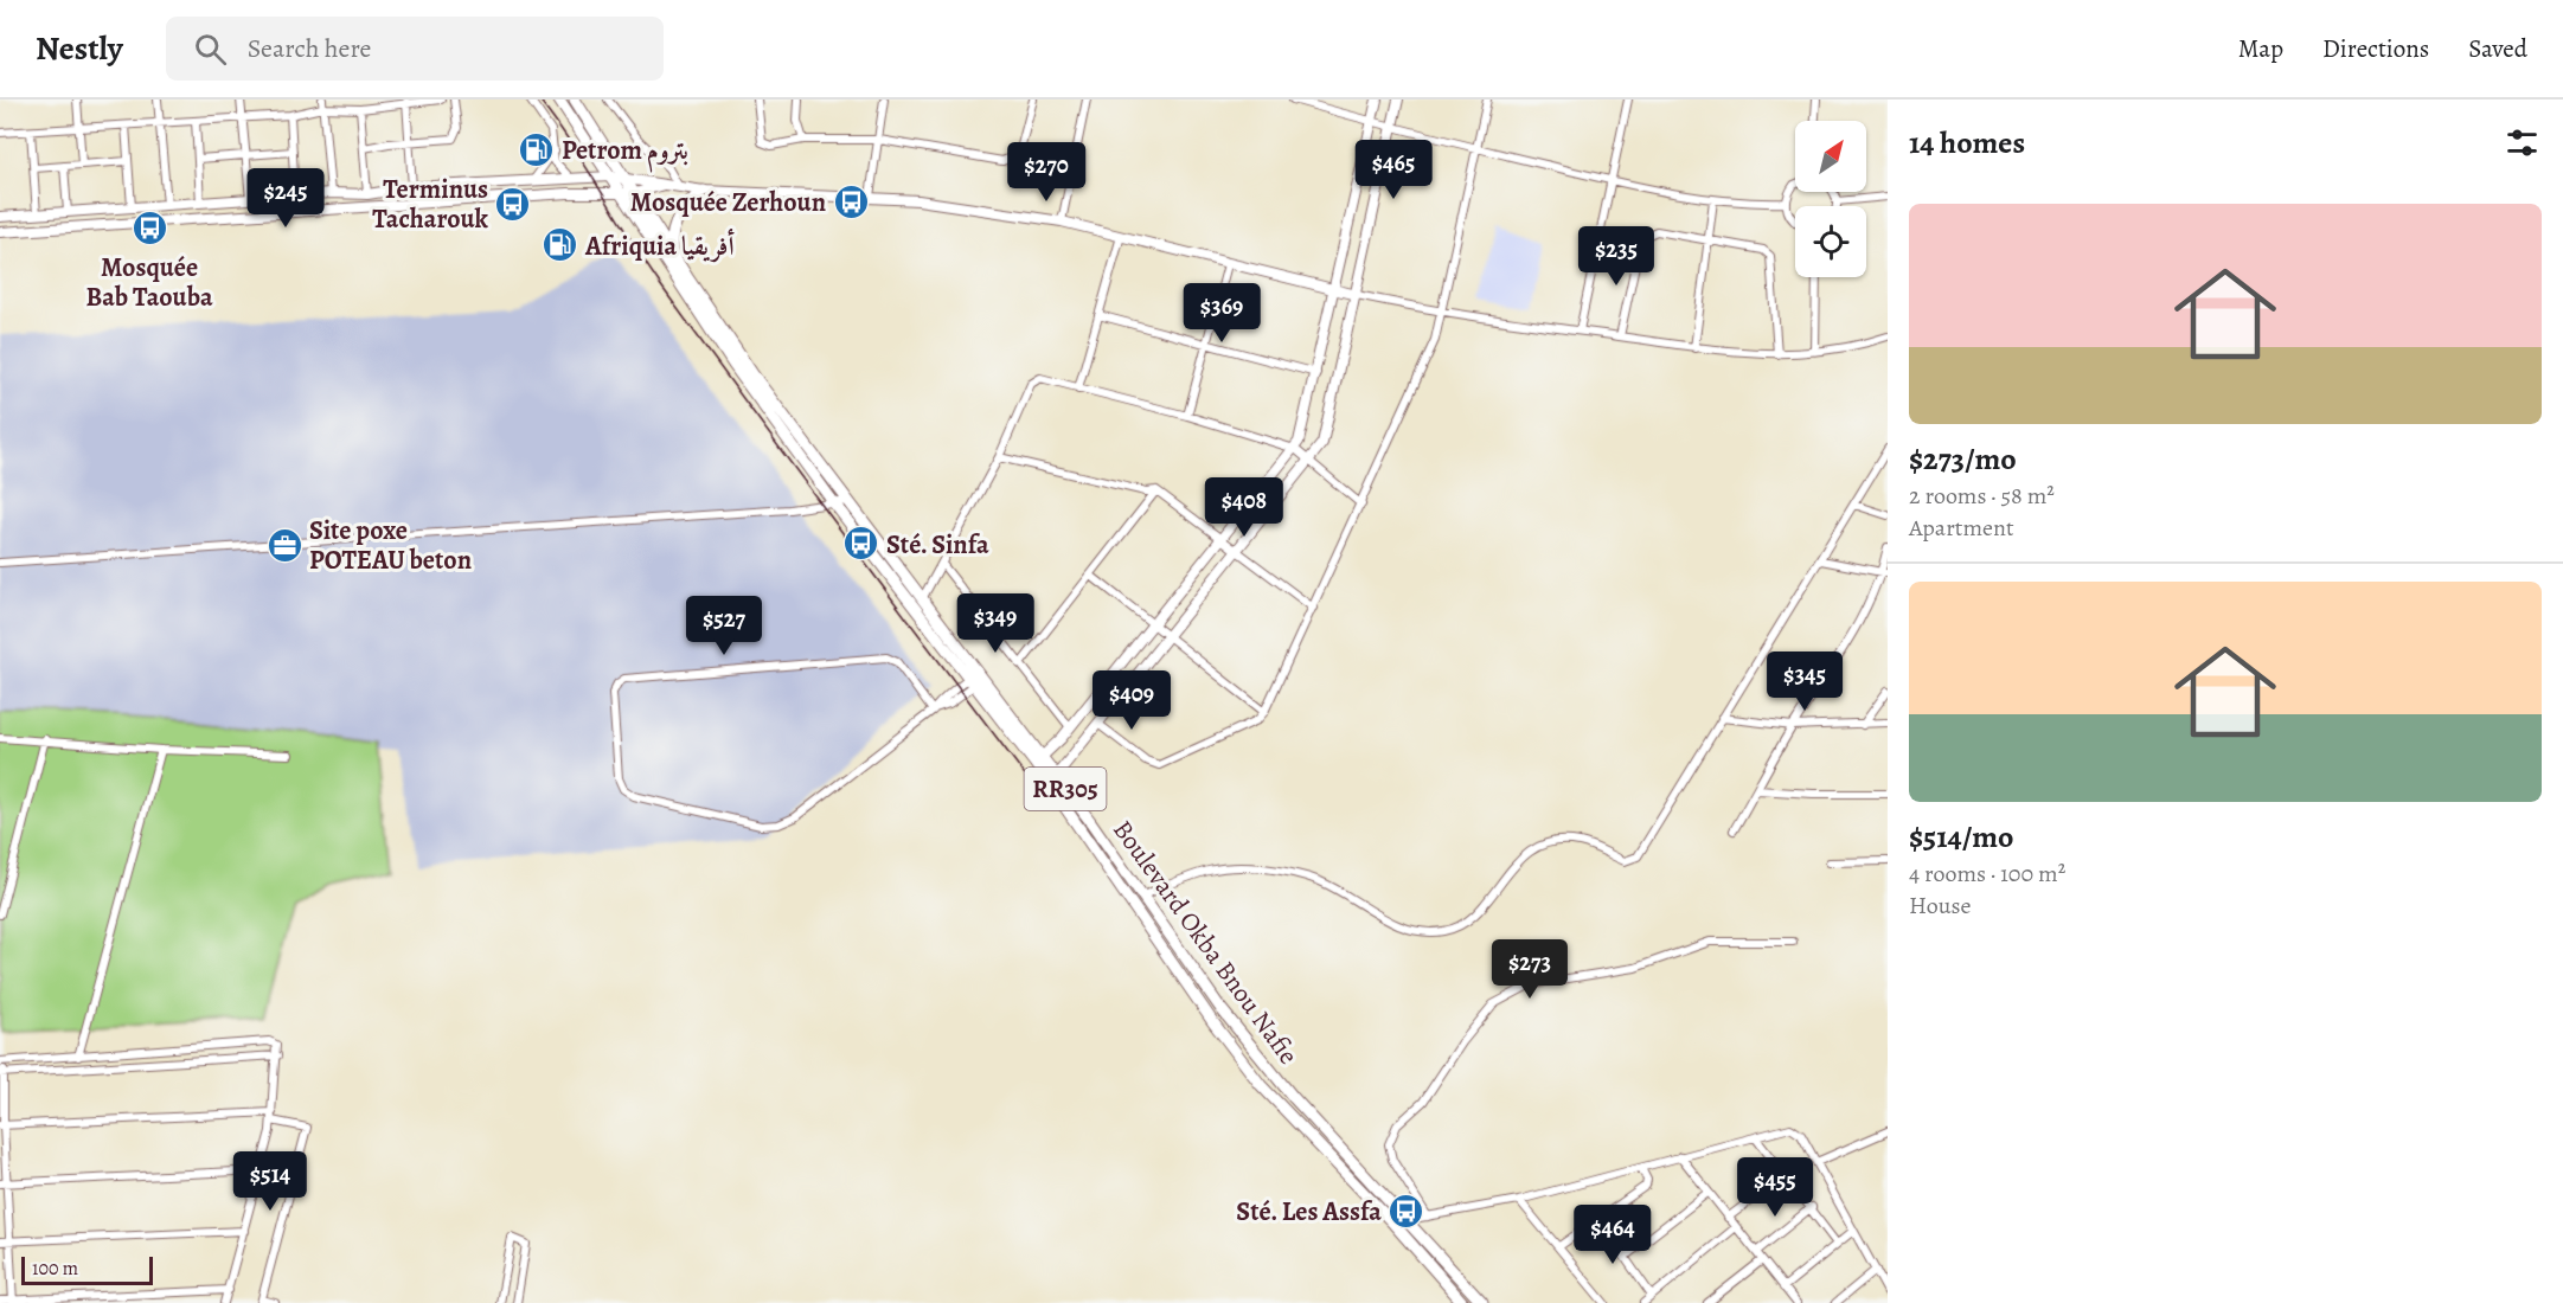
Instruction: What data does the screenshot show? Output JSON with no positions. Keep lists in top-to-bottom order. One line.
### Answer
{"streets":{"main road":["RR305","Boulevard Okba Bnou Nafie"]},"places":{"fuel station":["Petrom بتروم","Afriquia أفريقيا"],"bus stop":["Mosquée Zerhoun","Terminus Tacharouk","Mosquée Bab Taouba","Sté. Sinfa","Sté. Les Assfa"],"office":["Site poxe POTEAU beton"]},"scale_bar":"100 m","north":"top right","page":{"header":"Nestly","search":"Search here","nav":["Map","Directions","Saved"],"heading":"14 homes","price":["$465","$270","$245","$235","$369","$408","$349","$527","$345","$409","$273","$514","$455","$464"],"list":[{"name":"$273/mo","note":"2 rooms · 58 m² · Apartment"},{"name":"$514/mo","note":"4 rooms · 100 m² · House"}],"scale":"100 m"}}
